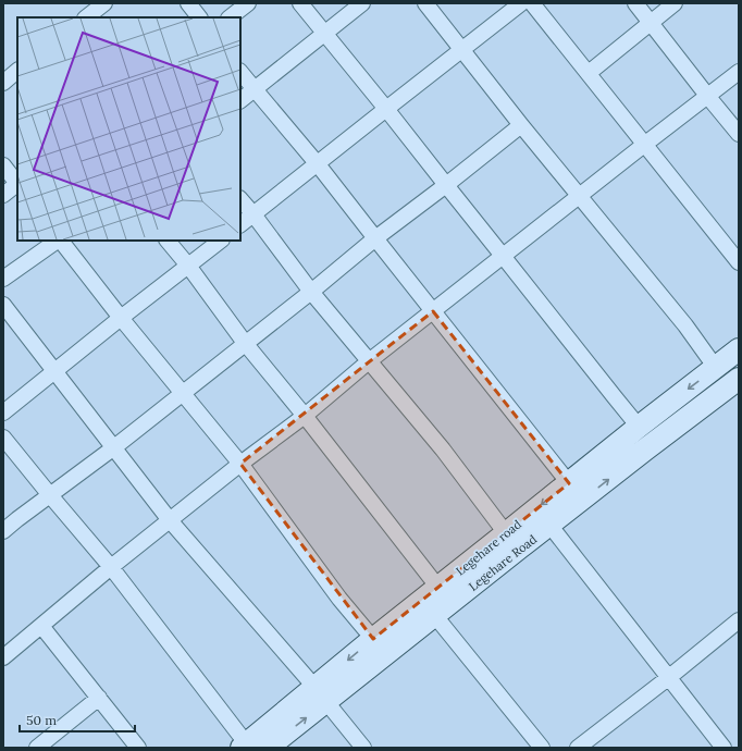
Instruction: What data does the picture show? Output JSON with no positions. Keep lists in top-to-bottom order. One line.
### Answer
{"streets":{"main road":["Legehare road","Legehare Road"]},"crossings":[["Legehare road","Legehare Road"]],"one_way":["Legehare road","Legehare Road"],"scale_bar":"50 m"}
